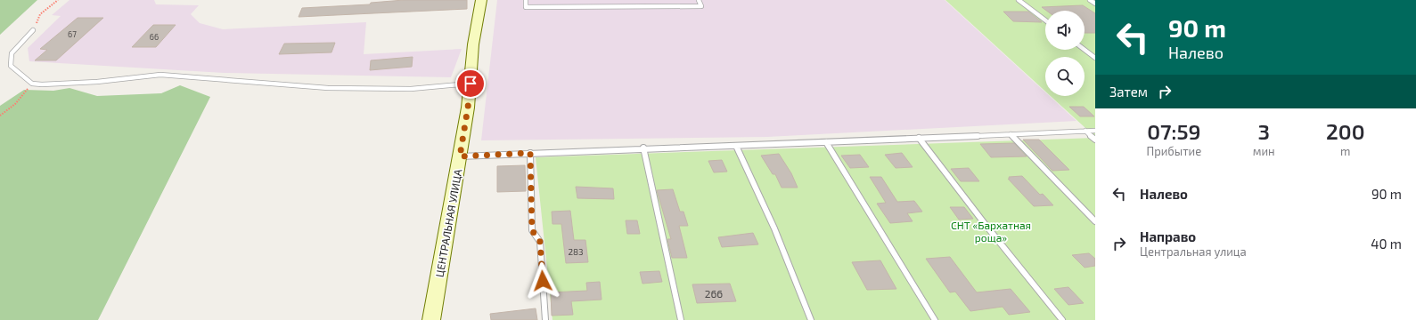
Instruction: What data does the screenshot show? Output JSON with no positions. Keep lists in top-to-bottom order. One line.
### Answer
{"streets":{"main road":["ЦЕНТРАЛЬНАЯ УЛИЦА"]},"parks":["СНТ «Бархатная роща»"],"house_numbers":["67","66","283","266"],"page":{"turn":["90 m","Налево"],"then":"Затем","eta":["07:59","Прибытие","3","мин","200","m"],"list":[{"name":"Налево","value":"90 m"},{"name":"Направо","note":"Центральная улица","value":"40 m"}]}}
